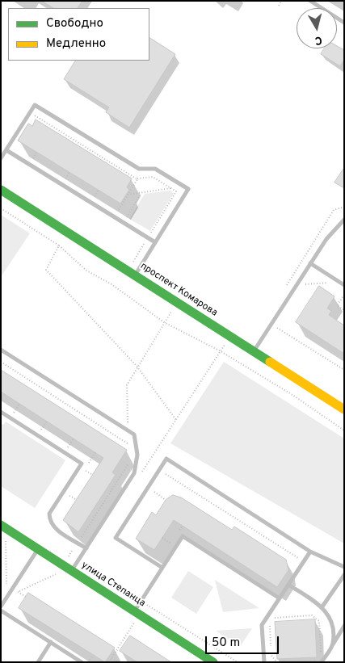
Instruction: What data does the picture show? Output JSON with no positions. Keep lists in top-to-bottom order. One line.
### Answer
{"streets":{"main road":["проспект Комарова","улица Степанца"]},"legend":["Свободно","Медленно"],"scale_bar":"50 m","north":"bottom"}
